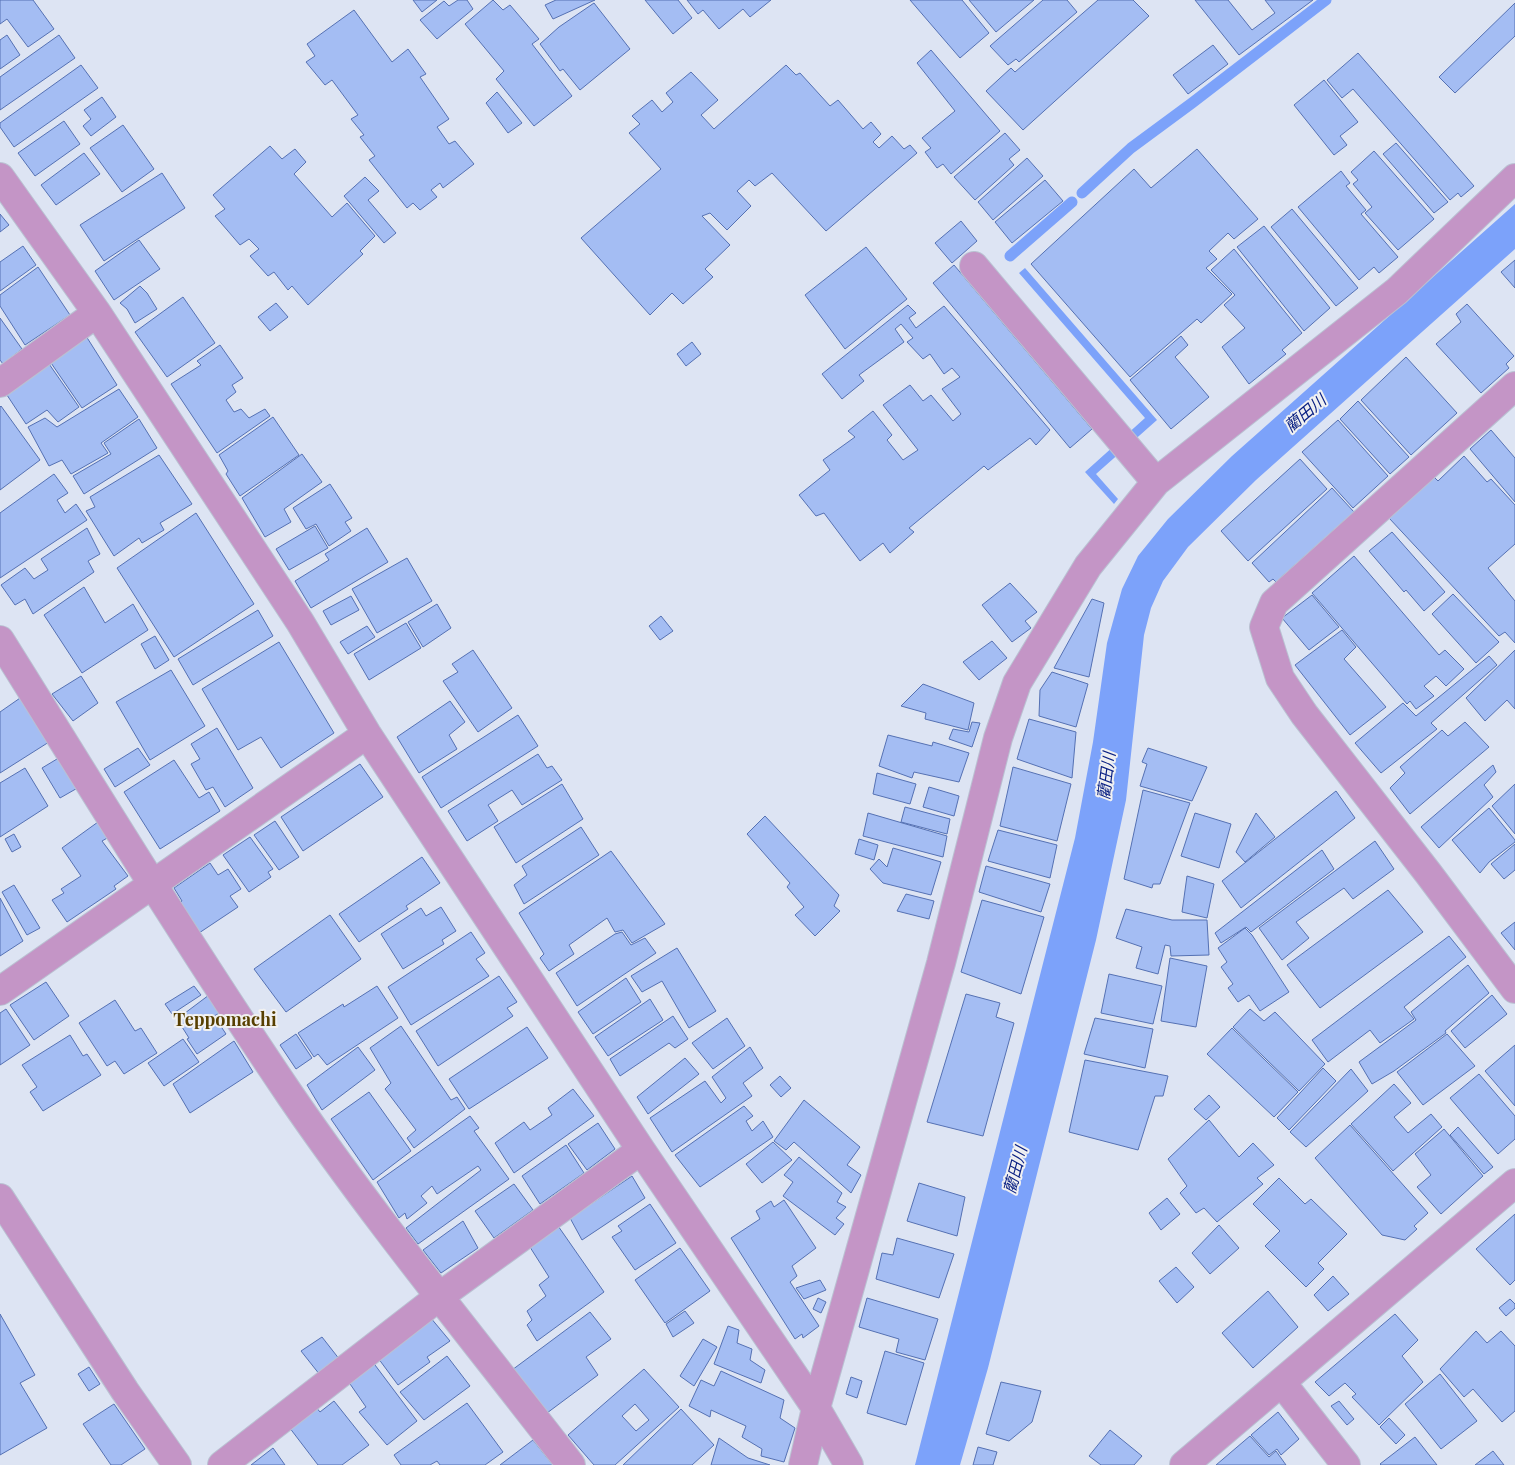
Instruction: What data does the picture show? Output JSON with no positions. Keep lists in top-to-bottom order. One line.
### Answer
{"districts":["Teppomachi"],"water":["藺田川"]}
